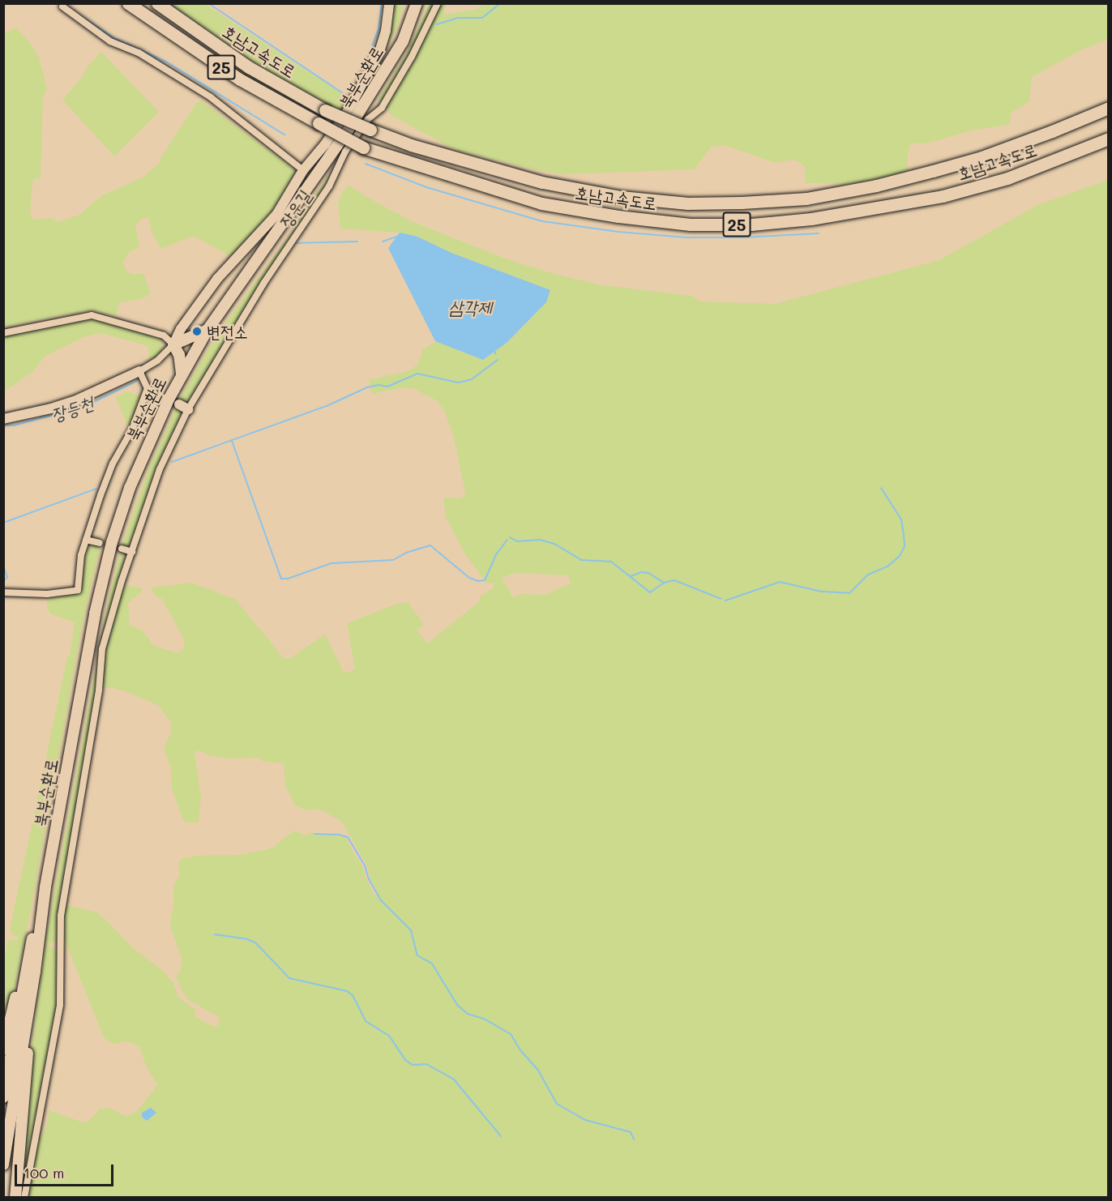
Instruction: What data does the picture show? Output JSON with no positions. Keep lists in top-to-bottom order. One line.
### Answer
{"streets":{"highway":["호남고속도로","25"],"main road":["북부순환로"],"street":["장운길"]},"water":["삼각제","장등천"],"places":["변전소"],"scale_bar":"100 m"}
